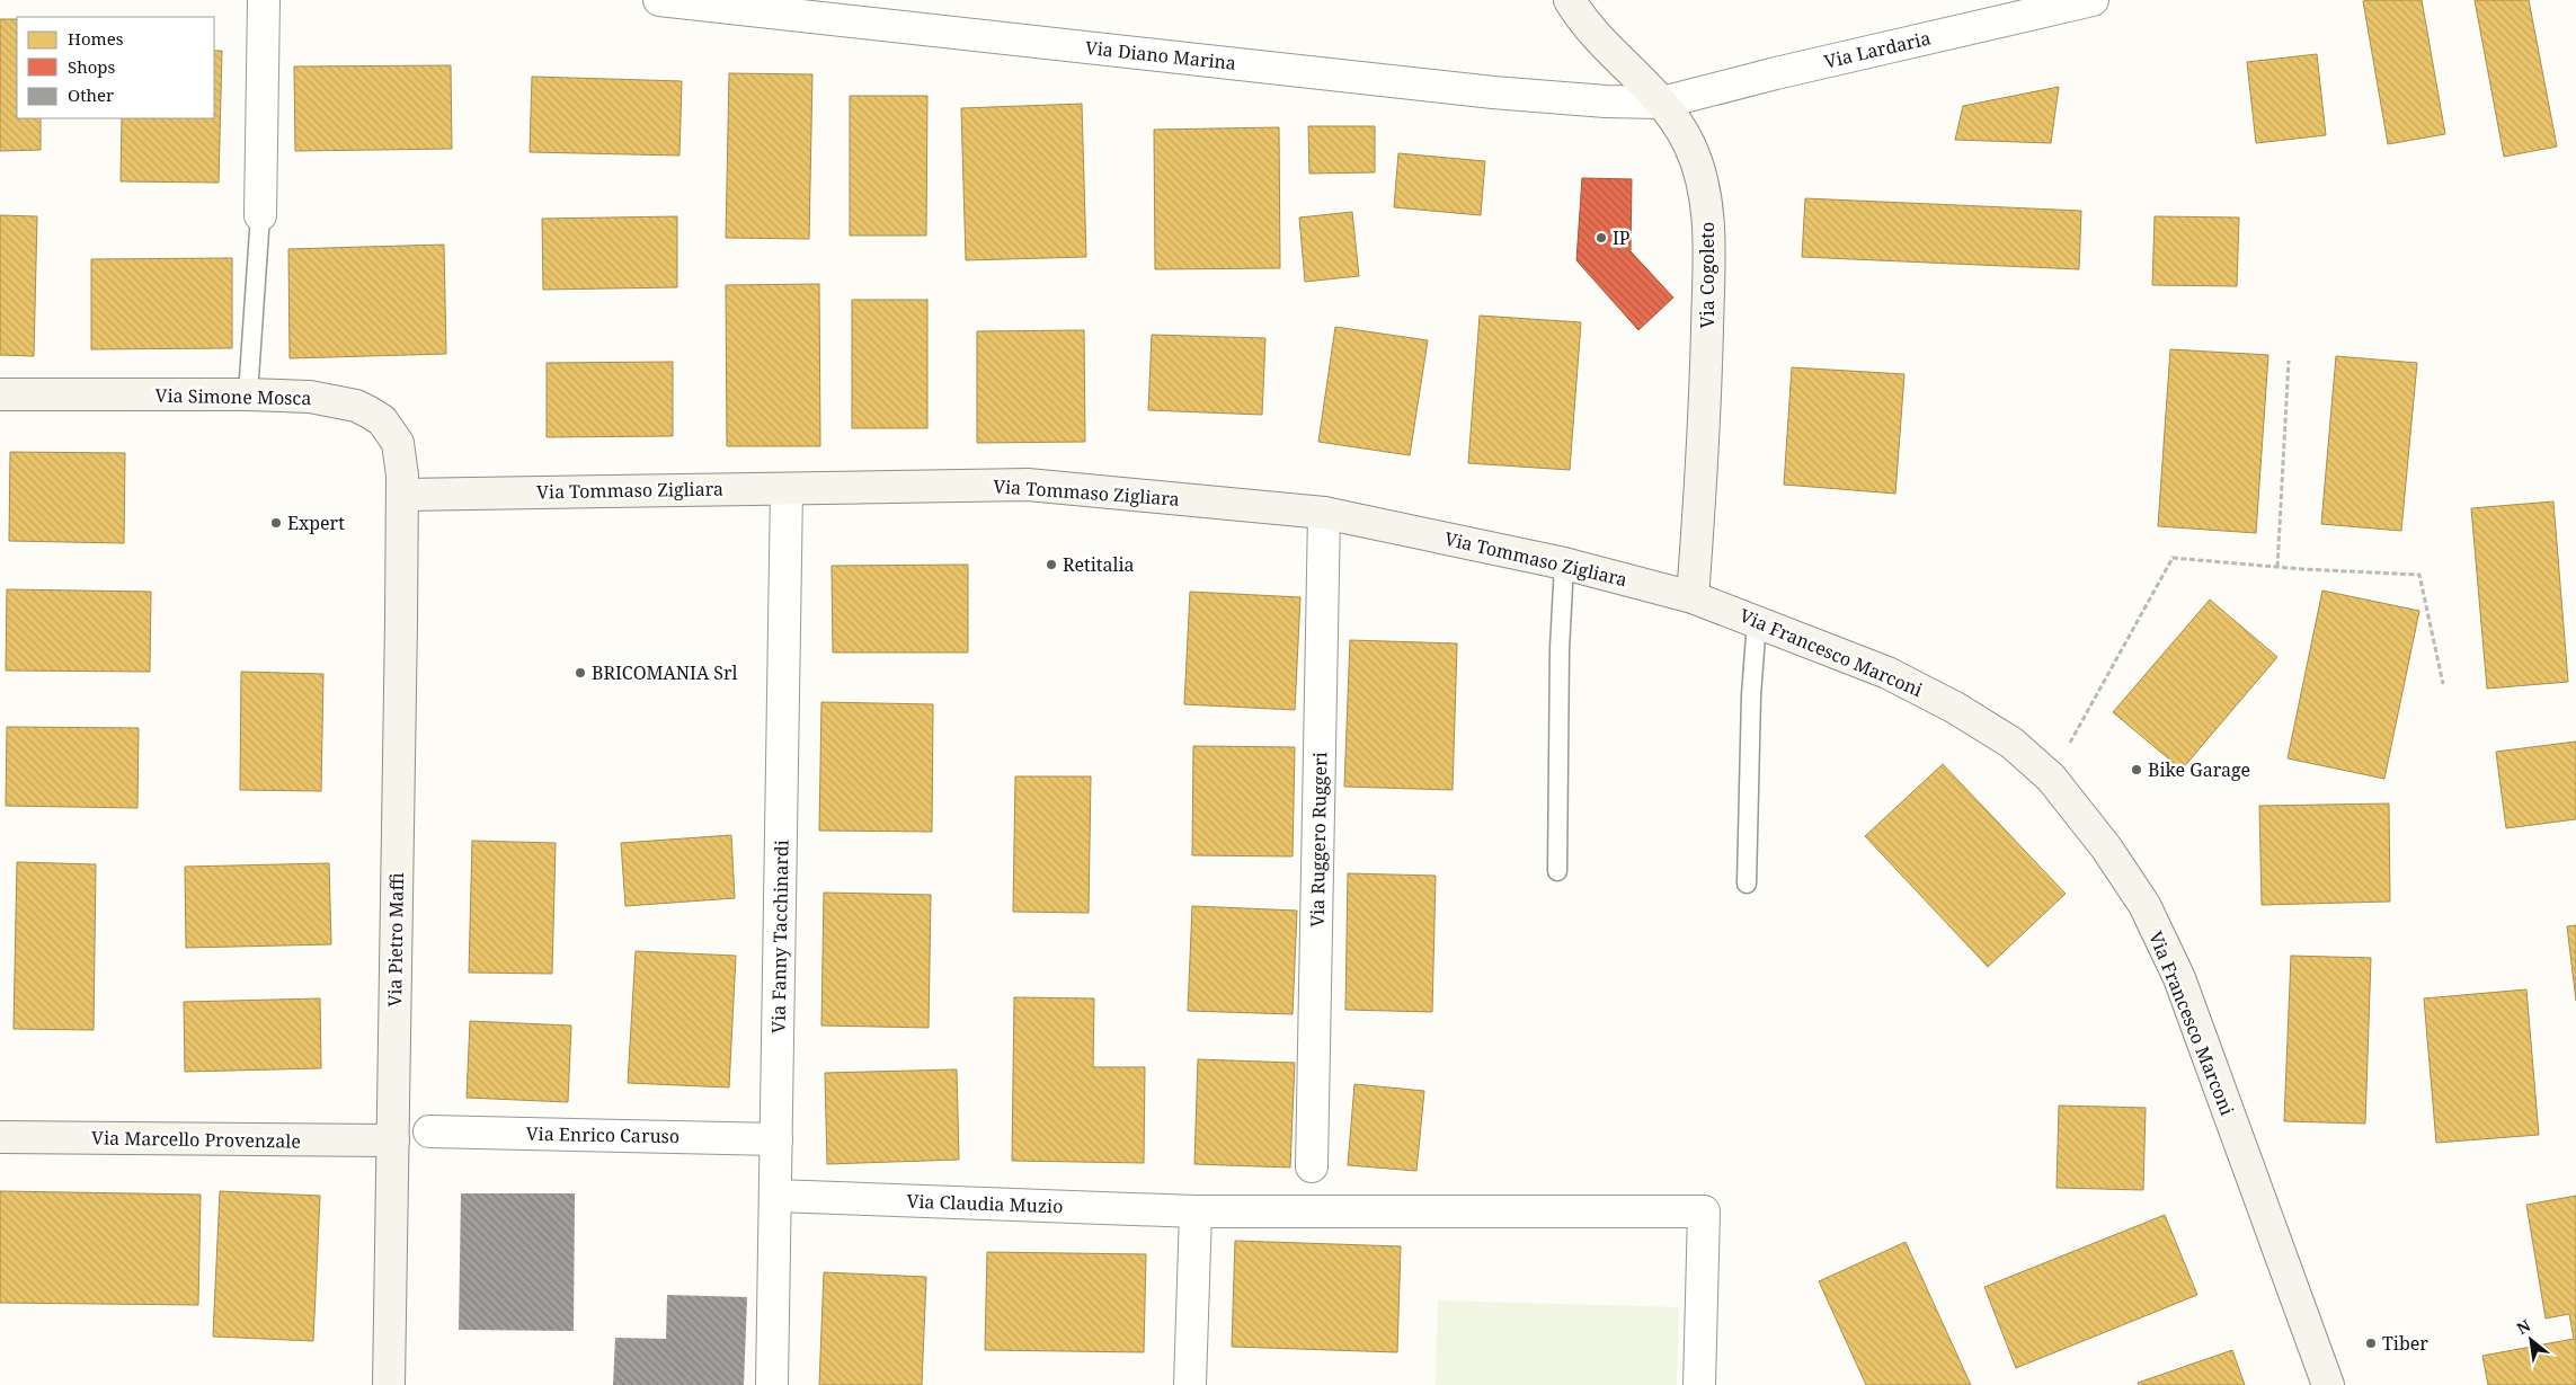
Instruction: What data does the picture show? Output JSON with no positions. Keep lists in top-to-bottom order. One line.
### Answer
{"streets":{"street":["Via Lardaria","Via Diano Marina","Via Cogoleto","Via Simone Mosca","Via Tommaso Zigliara","Via Francesco Marconi","Via Ruggero Ruggeri","Via Fanny Tacchinardi","Via Pietro Maffi","Via Enrico Caruso","Via Marcello Provenzale","Via Claudia Muzio"]},"crossings":[["Via Lardaria","Via Diano Marina"],["Via Lardaria","Via Cogoleto"],["Via Diano Marina","Via Cogoleto"],["Via Cogoleto","Via Tommaso Zigliara"],["Via Cogoleto","Via Francesco Marconi"],["Via Simone Mosca","Via Tommaso Zigliara"],["Via Simone Mosca","Via Pietro Maffi"],["Via Tommaso Zigliara","Via Francesco Marconi"],["Via Tommaso Zigliara","Via Ruggero Ruggeri"],["Via Tommaso Zigliara","Via Fanny Tacchinardi"],["Via Tommaso Zigliara","Via Pietro Maffi"],["Via Fanny Tacchinardi","Via Enrico Caruso"],["Via Fanny Tacchinardi","Via Claudia Muzio"],["Via Pietro Maffi","Via Marcello Provenzale"]],"places":["IP","Expert","Retitalia","BRICOMANIA Srl","Bike Garage","Tiber"],"legend":["Homes","Shops","Other"],"north":"top left"}
